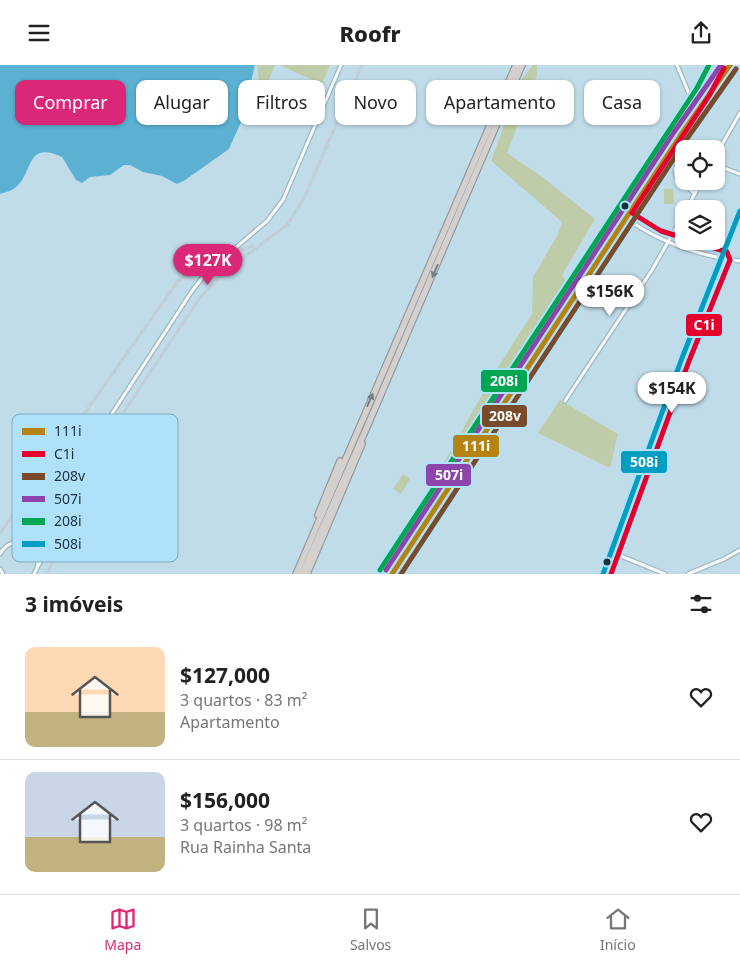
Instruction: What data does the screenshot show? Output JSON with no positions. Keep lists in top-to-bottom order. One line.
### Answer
{"lines":["transit line 111i","transit line 507i","transit line 208i","transit line C1i","transit line 208v","transit line 508i"],"legend":["111i","C1i","208v","507i","208i","508i"],"page":{"header":"Roofr","chip":["Comprar","Alugar","Filtros","Novo","Apartamento","Casa"],"price":["$127K","$156K","$154K"],"heading":"3 imóveis","list":[{"name":"$127,000","note":"3 quartos · 83 m² · Apartamento"},{"name":"$156,000","note":"3 quartos · 98 m² · Rua Rainha Santa"}],"tabs":["Mapa","Salvos","Início"]}}
